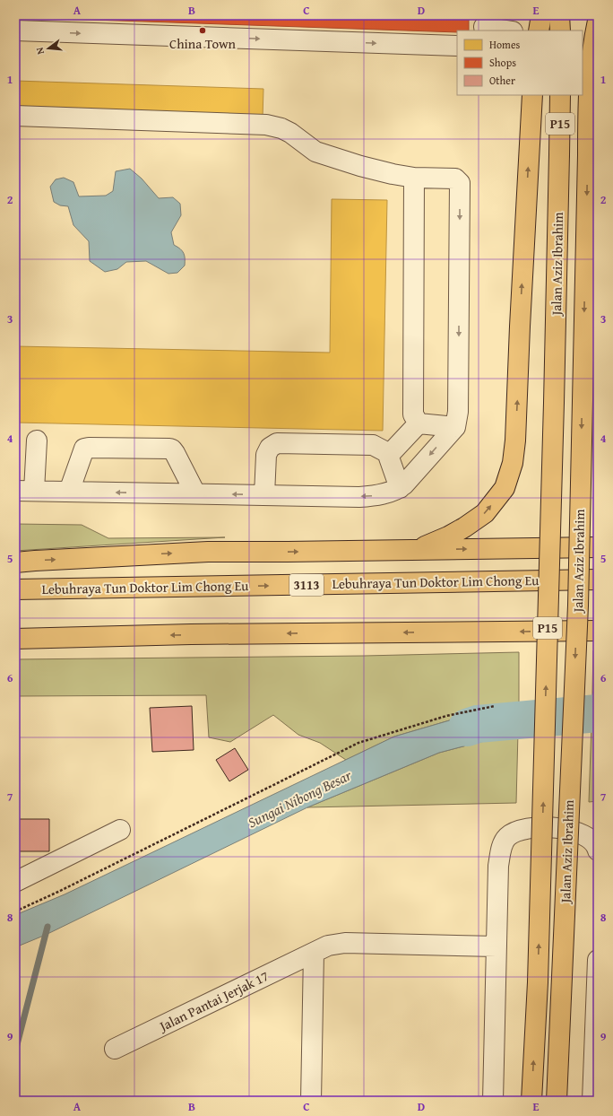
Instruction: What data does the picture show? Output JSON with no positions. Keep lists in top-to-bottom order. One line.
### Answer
{"streets":{"main road":["P15","Jalan Aziz Ibrahim","Lebuhraya Tun Doktor Lim Chong Eu","3113"],"street":["Jalan Pantai Jerjak 17"]},"water":["Sungai Nibong Besar"],"places":["China Town"],"legend":["Homes","Shops","Other"],"north":"left","grid":{"columns":["A","B","C","D","E"],"rows":["1","2","3","4","5","6","7","8","9"]}}
